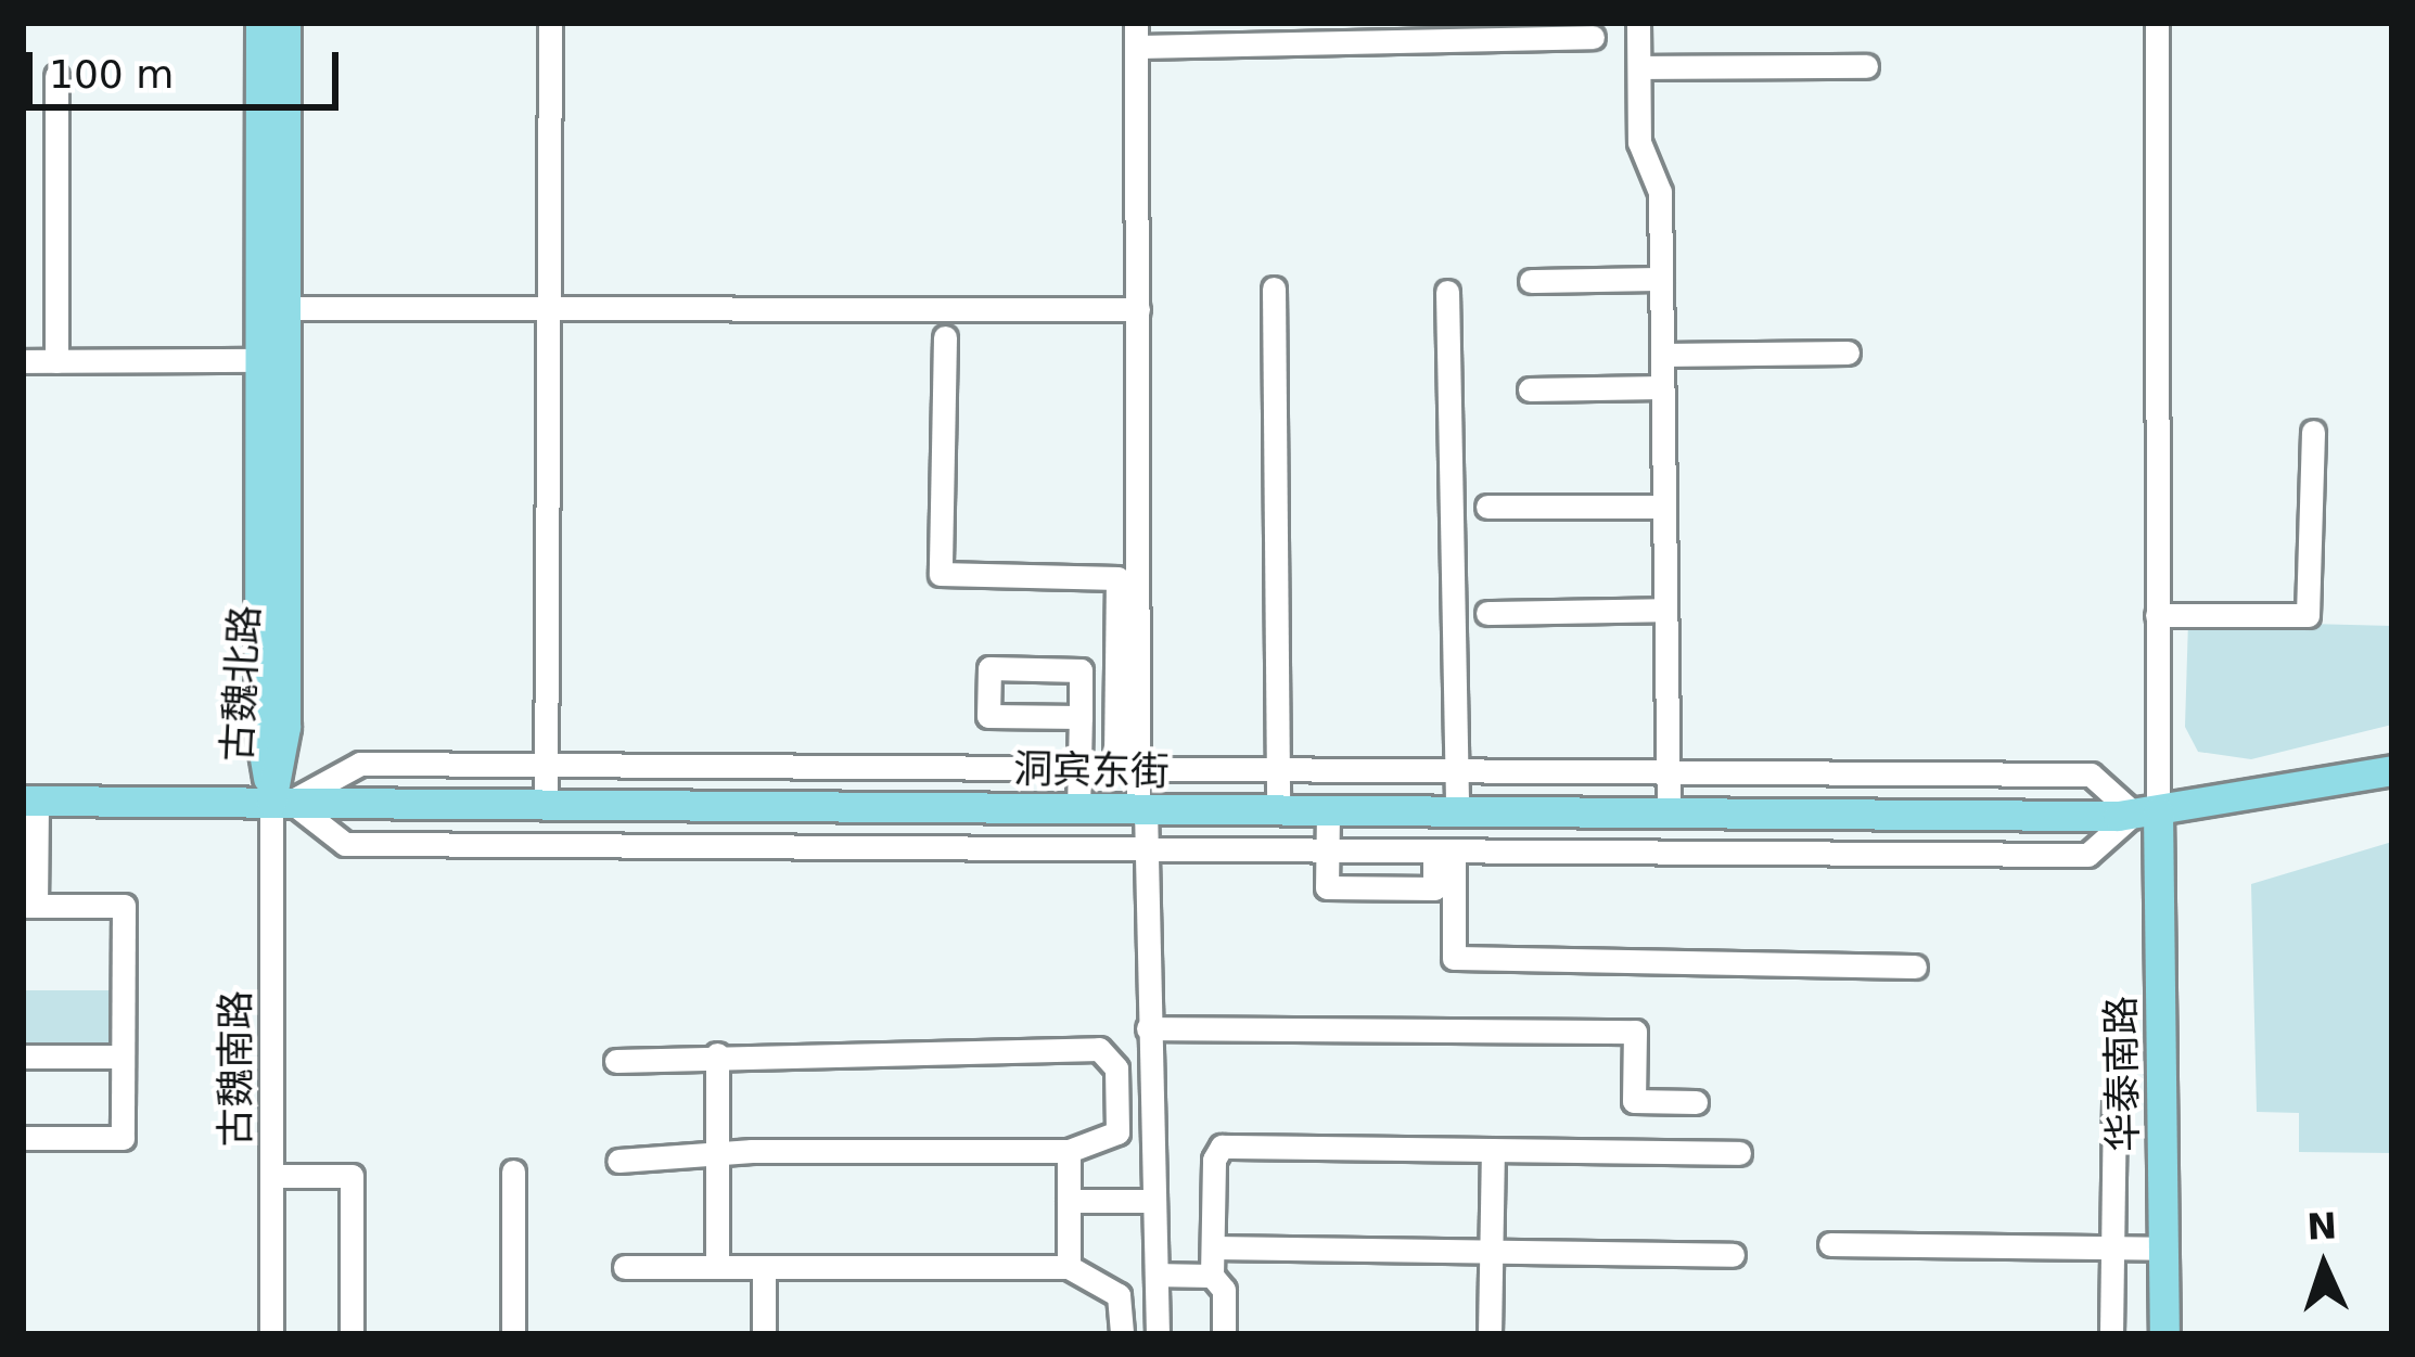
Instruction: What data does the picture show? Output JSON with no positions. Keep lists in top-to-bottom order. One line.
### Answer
{"streets":{"main road":["古魏北路","洞宾东街","华泰南路"],"street":["古魏南路"]},"crossings":[["古魏北路","洞宾东街"],["古魏北路","古魏南路"],["洞宾东街","古魏南路"],["洞宾东街","华泰南路"]],"scale_bar":"100 m","north":"top"}
